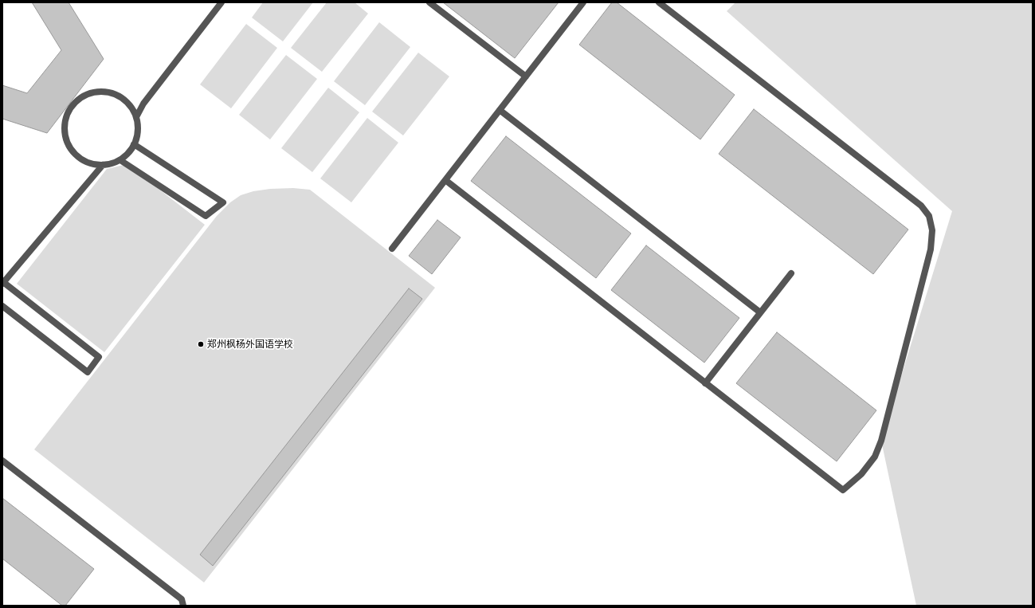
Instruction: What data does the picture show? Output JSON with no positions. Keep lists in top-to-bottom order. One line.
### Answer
{"places":["郑州枫杨外国语学校"]}
